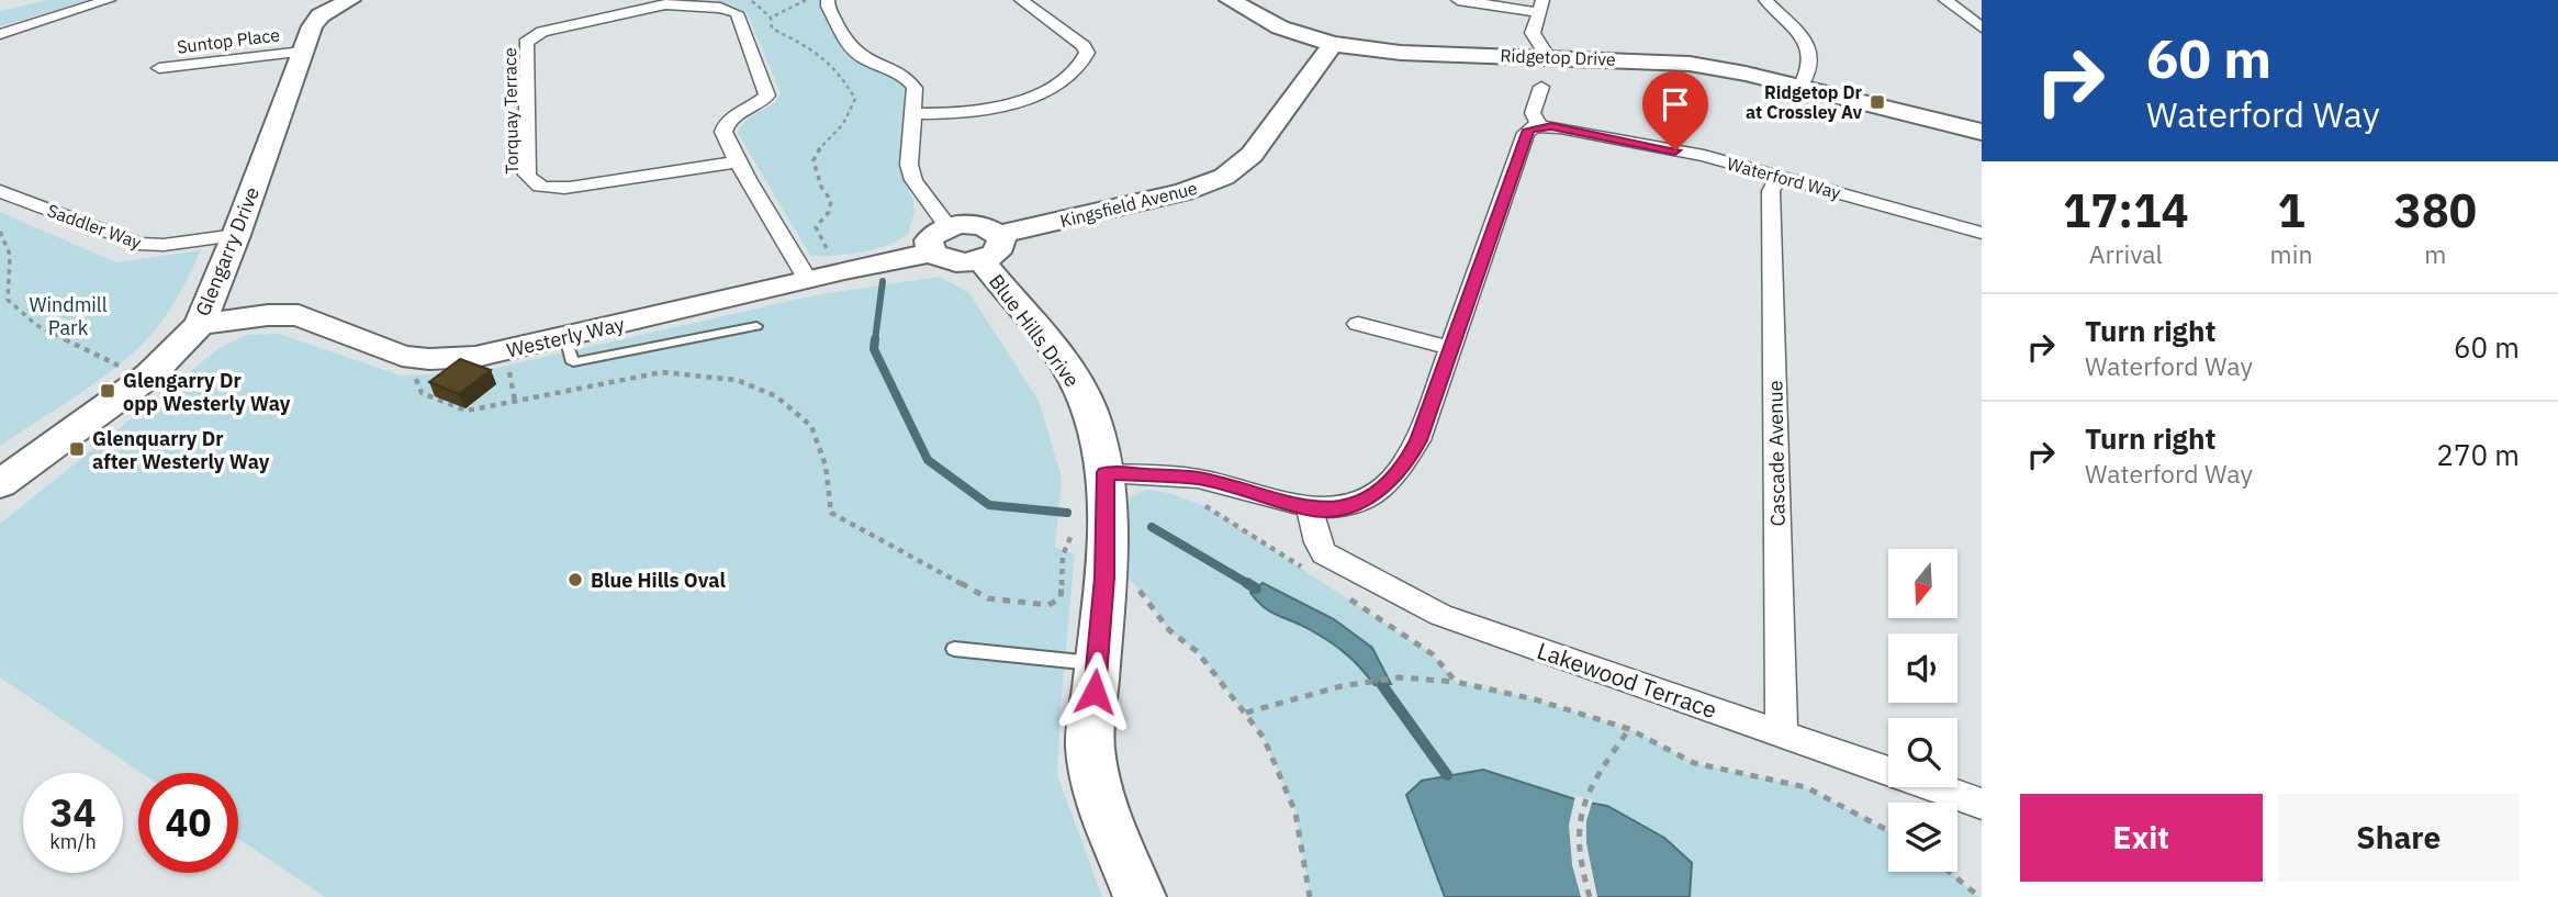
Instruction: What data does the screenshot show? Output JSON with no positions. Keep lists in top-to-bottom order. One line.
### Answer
{"streets":{"street":["Suntop Place","Ridgetop Drive","Torquay Terrace","Waterford Way","Kingsfield Avenue","Saddler Way","Glengarry Drive","Blue Hills Drive","Westerly Way","Cascade Avenue","Lakewood Terrace"]},"crossings":[["Suntop Place","Glengarry Drive"],["Ridgetop Drive","Kingsfield Avenue"],["Torquay Terrace","Westerly Way"],["Waterford Way","Cascade Avenue"],["Kingsfield Avenue","Blue Hills Drive"],["Kingsfield Avenue","Westerly Way"],["Saddler Way","Glengarry Drive"],["Glengarry Drive","Westerly Way"],["Blue Hills Drive","Westerly Way"],["Cascade Avenue","Lakewood Terrace"]],"parks":["Windmill Park"],"places":{"transit":["Ridgetop Dr at Crossley Av","Glengarry Dr opp Westerly Way","Glenquarry Dr after Westerly Way"],"other":["Blue Hills Oval"]},"north":"bottom","page":{"turn":["60 m","Waterford Way"],"eta":["17:14","Arrival","1","min","380","m"],"list":[{"name":"Turn right","note":"Waterford Way","value":"60 m"},{"name":"Turn right","note":"Waterford Way","value":"270 m"}],"speed":"34 km/h","limit":"40","buttons":["Exit","Share"]}}
